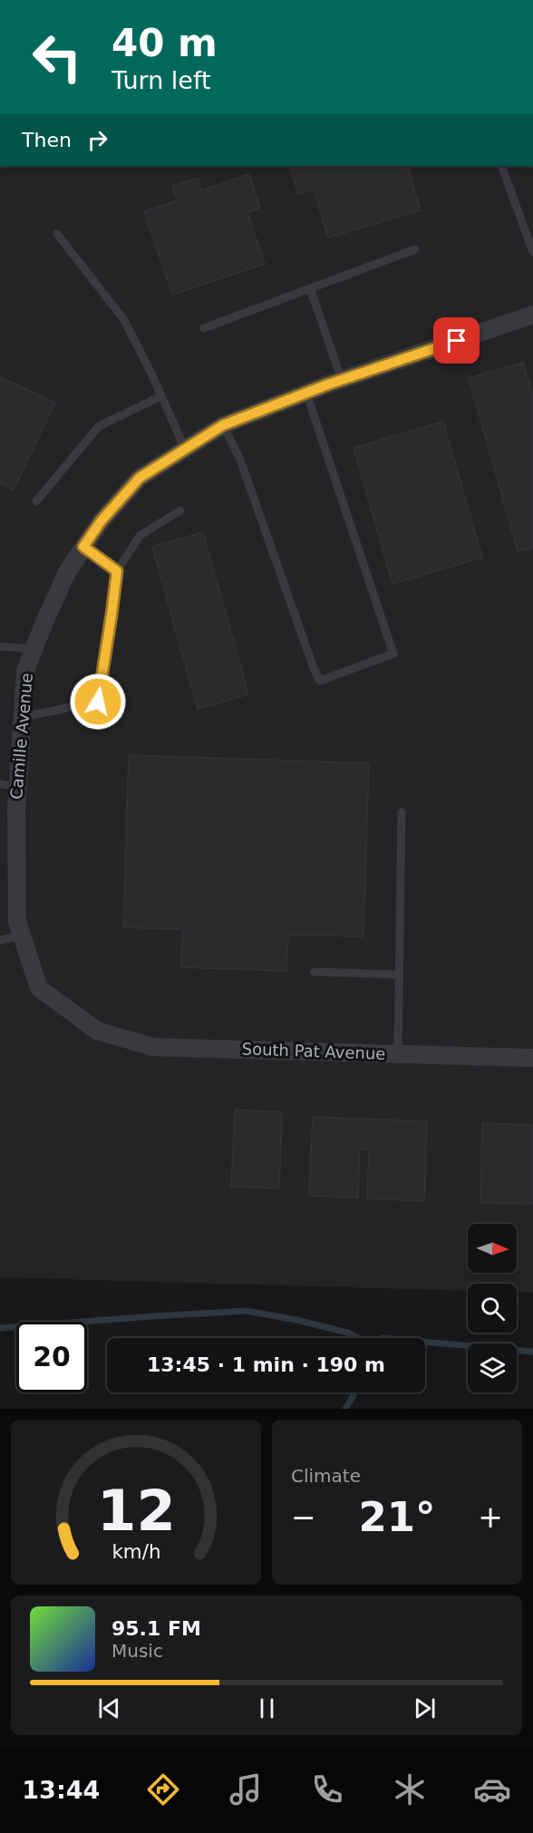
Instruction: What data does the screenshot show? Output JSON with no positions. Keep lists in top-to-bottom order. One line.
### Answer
{"streets":{"street":["Camille Avenue","South Pat Avenue"]},"crossings":[["Camille Avenue","South Pat Avenue"]],"north":"right","page":{"turn":["40 m","Turn left"],"then":"Then","limit":"20","trip":"13:45 · 1 min · 190 m","tile":"Climate","heat":["−","21°","+"],"song":["95.1 FM","Music"],"tabs":"13:44","gauge":["12","km/h"]}}
